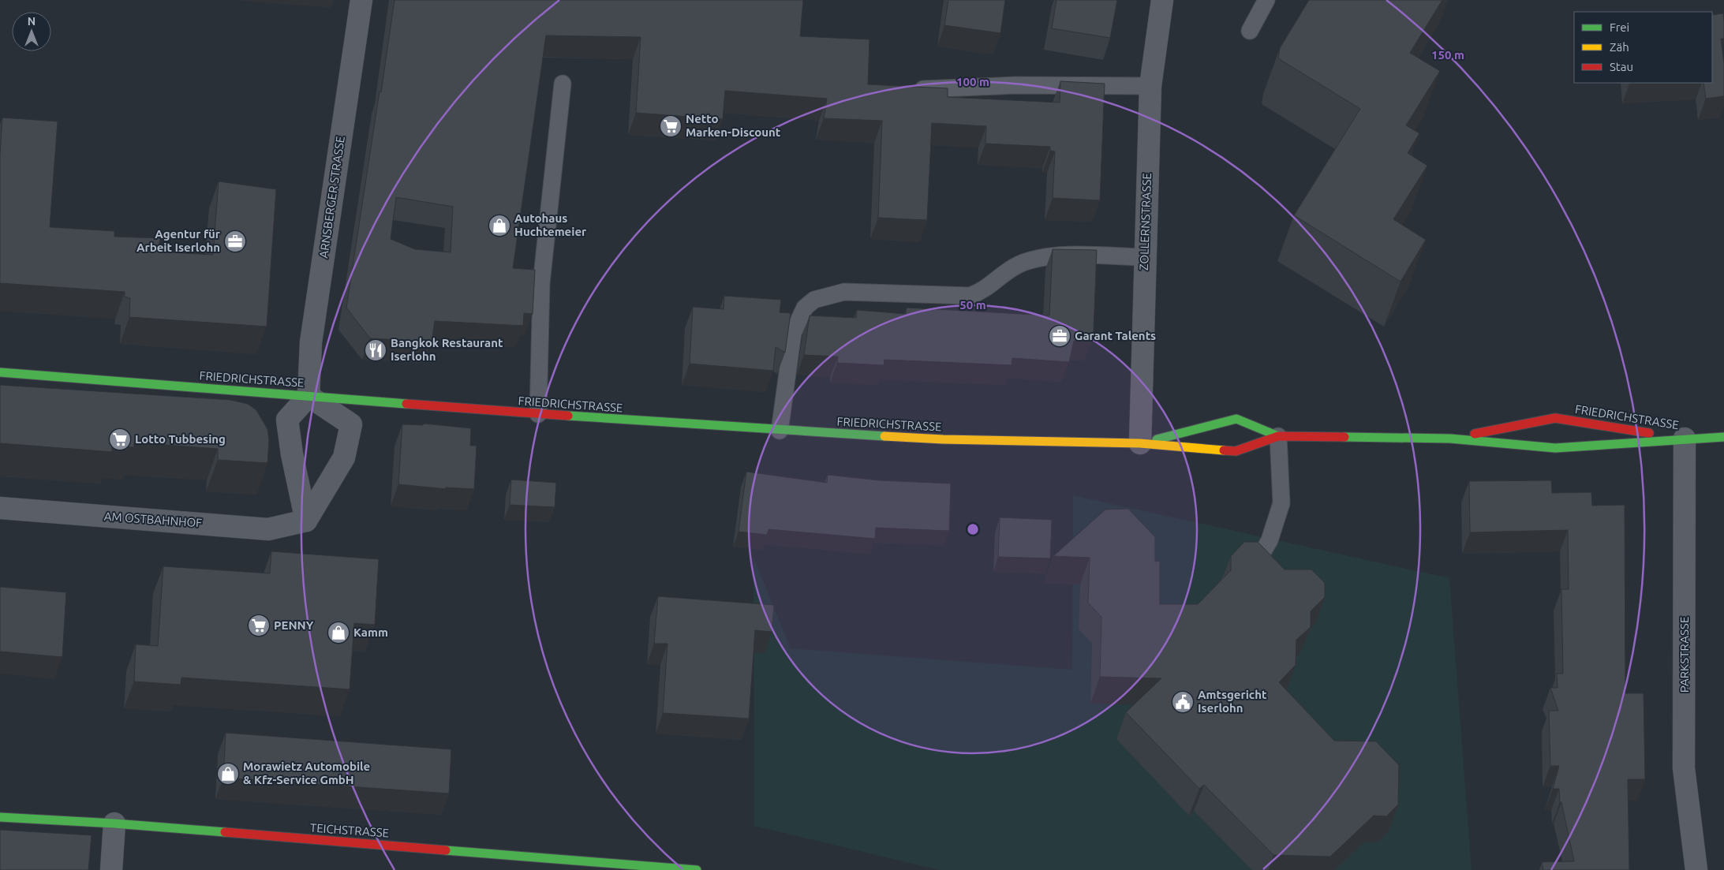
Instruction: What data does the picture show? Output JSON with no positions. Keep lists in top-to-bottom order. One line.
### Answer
{"streets":{"main road":["FRIEDRICHSTRASSE","TEICHSTRASSE"],"street":["ARNSBERGER STRASSE","ZOLLERNSTRASSE","AM OSTBAHNHOF","PARKSTRASSE"]},"crossings":[["ARNSBERGER STRASSE","FRIEDRICHSTRASSE"],["ZOLLERNSTRASSE","FRIEDRICHSTRASSE"],["FRIEDRICHSTRASSE","PARKSTRASSE"]],"places":{"supermarket":["Netto Marken-Discount","Lotto Tubbesing","PENNY"],"shop":["Autohaus Huchtemeier","Kamm","Morawietz Automobile & Kfz-Service GmbH"],"office":["Agentur für Arbeit Iserlohn","Garant Talents"],"restaurant":["Bangkok Restaurant Iserlohn"],"public building":["Amtsgericht Iserlohn"]},"legend":["Frei","Zäh","Stau"],"north":"top","rings":["150 m","100 m","50 m"]}
